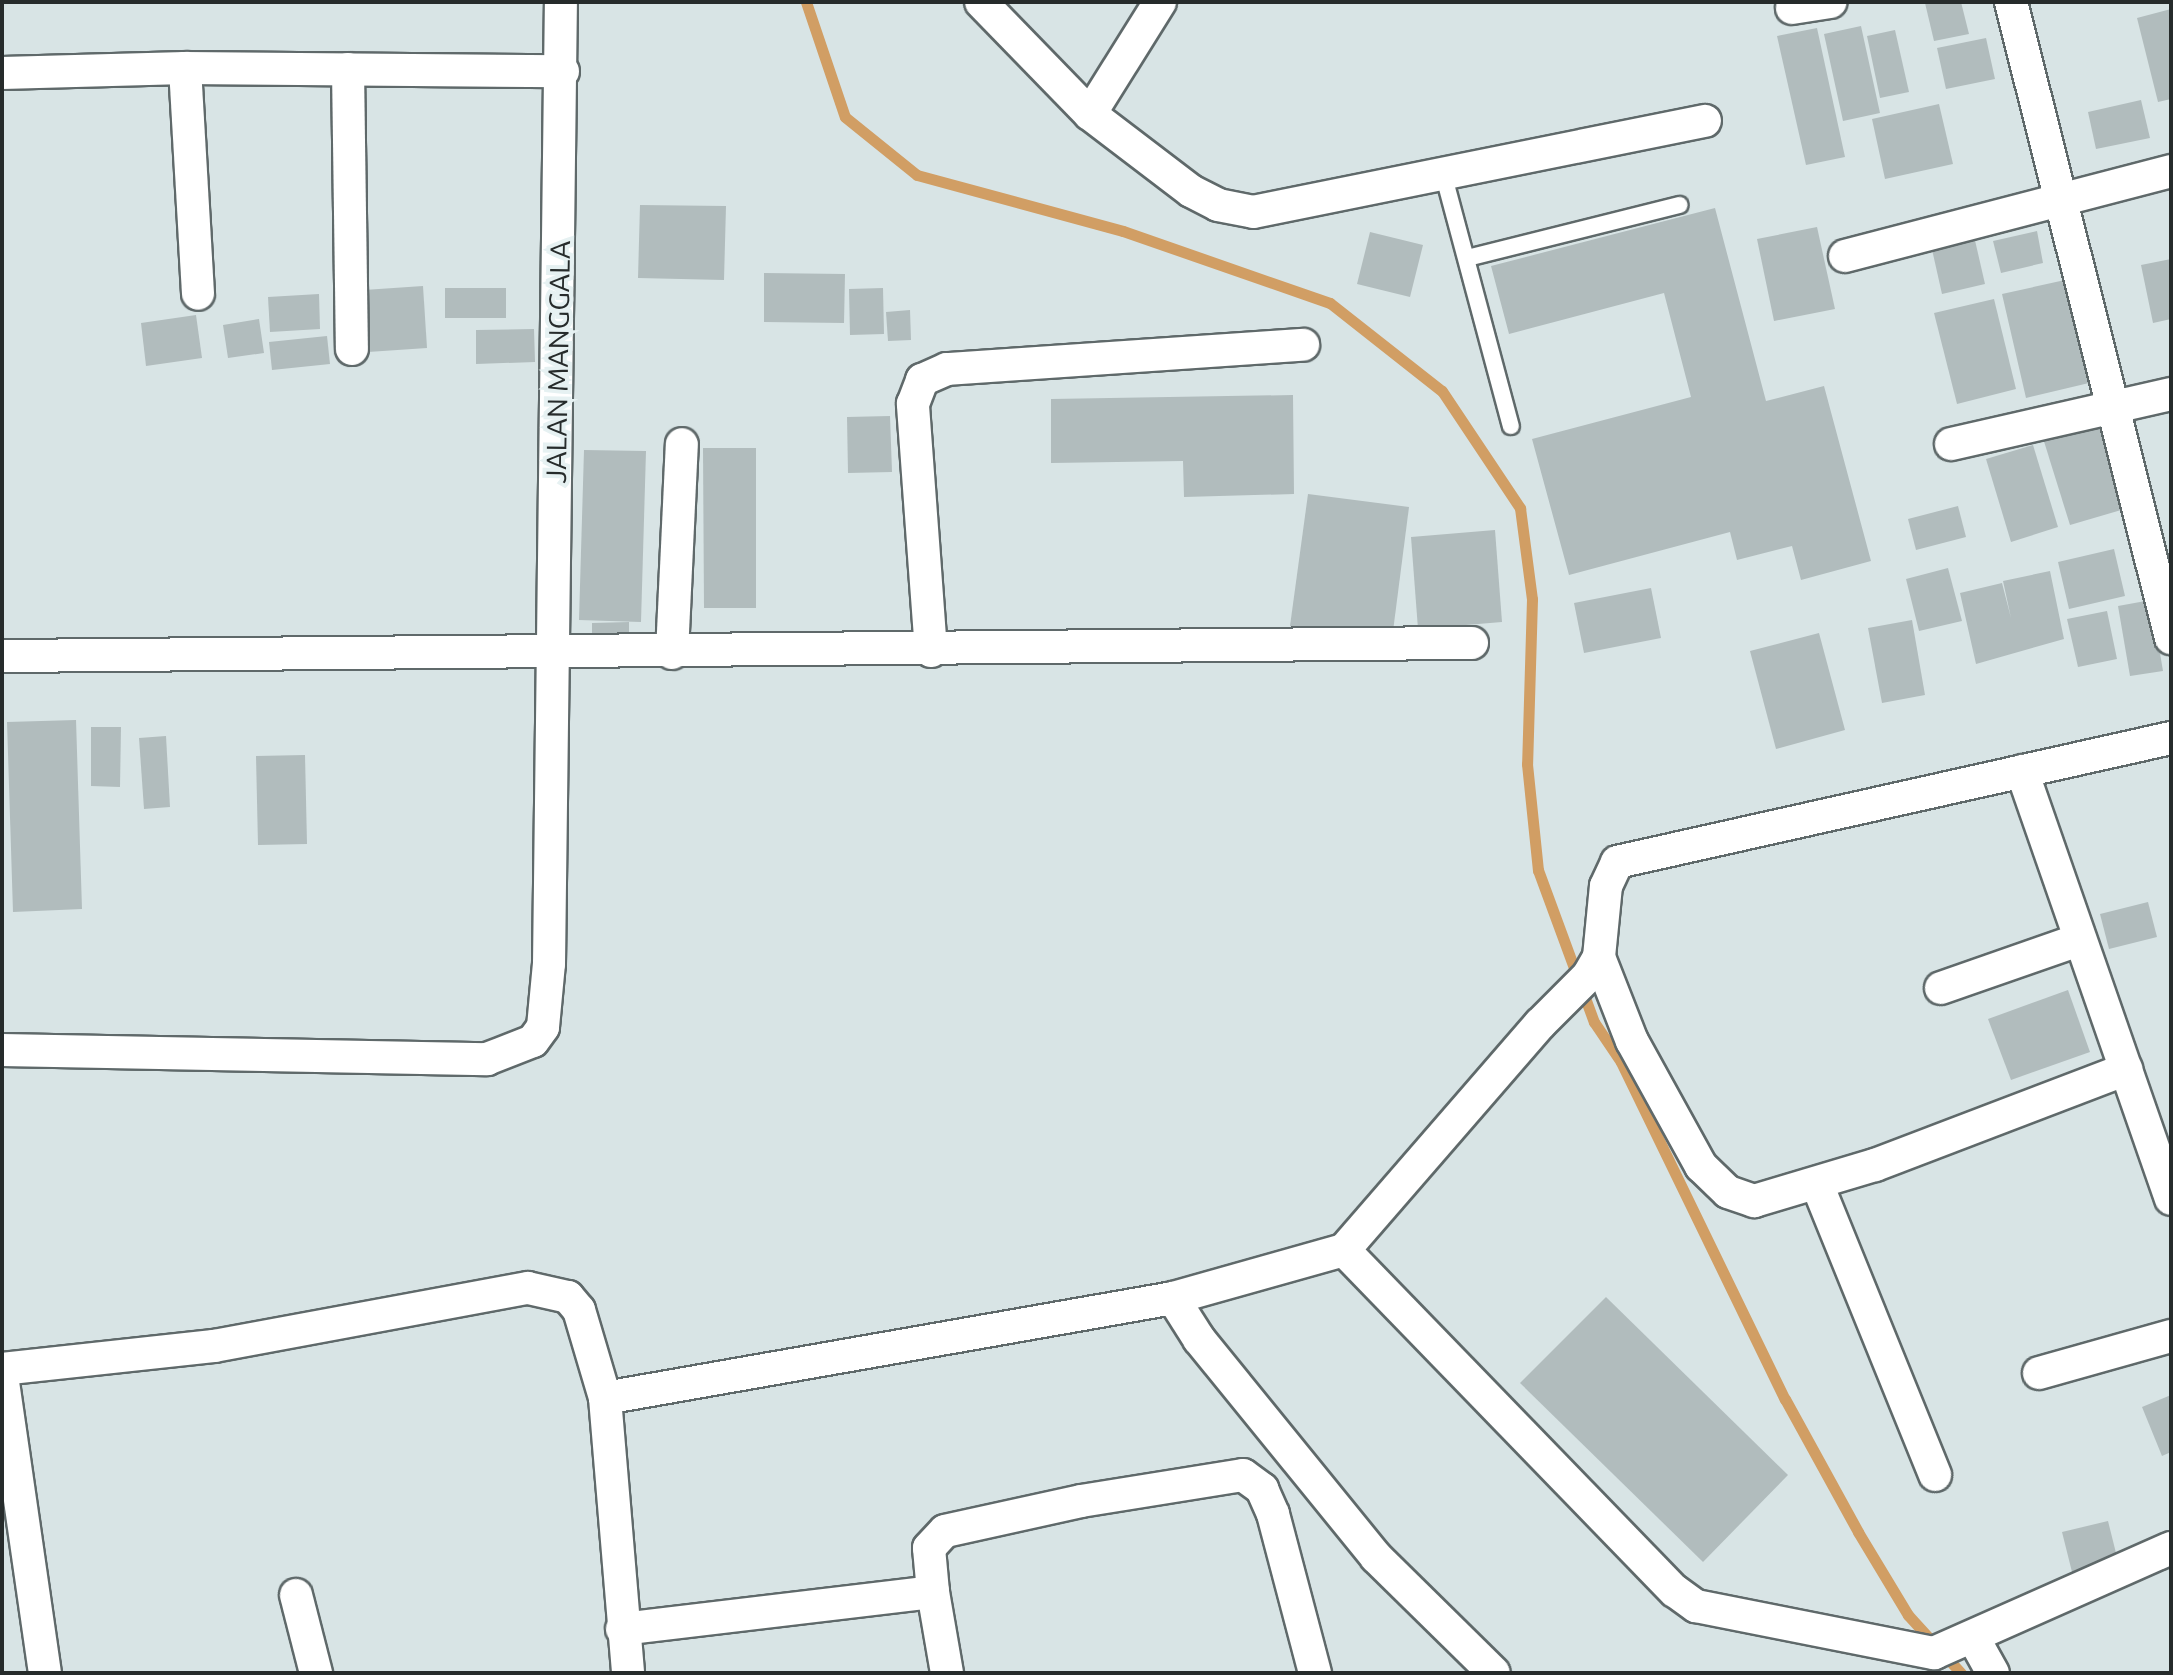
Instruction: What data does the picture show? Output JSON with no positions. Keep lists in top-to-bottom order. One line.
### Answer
{"streets":{"street":["JALAN MANGGALA"]}}
